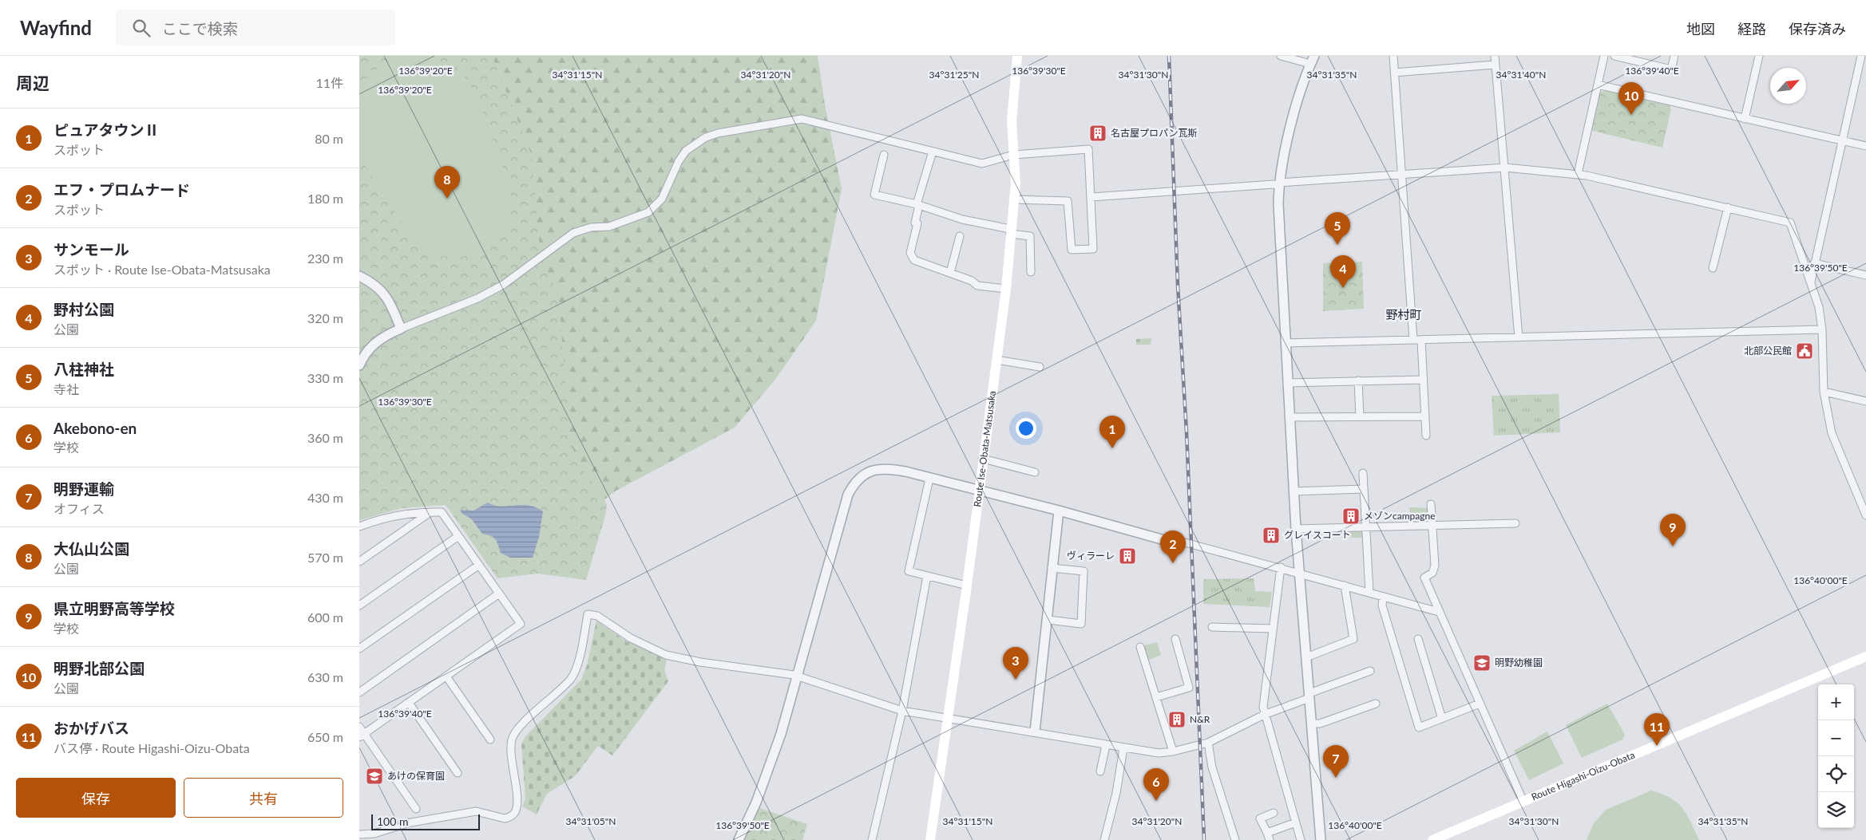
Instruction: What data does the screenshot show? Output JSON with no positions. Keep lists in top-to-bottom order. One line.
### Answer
{"streets":{"main road":["Route Ise-Obata-Matsusaka","Route Higashi-Oizu-Obata"]},"districts":["野村町"],"places":{"building":["名古屋プロパン瓦斯","メゾンcampagne","グレイスコート","ヴィラーレ","N&R"],"public building":["北部公民館"],"school or university":["明野幼稚園","あけの保育園"]},"scale_bar":"100 m","north":"top right","page":{"header":"Wayfind","search":"ここで検索","nav":["地図","経路","保存済み"],"heading":["周辺","11件"],"pins":["10","8","5","4","1","9","2","3","11","7","6"],"list":[{"mark":"1","name":"ピュアタウンⅡ","note":"スポット","value":"80 m"},{"mark":"2","name":"エフ・プロムナード","note":"スポット","value":"180 m"},{"mark":"3","name":"サンモール","note":"スポット · Route Ise-Obata-Matsusaka","value":"230 m"},{"mark":"4","name":"野村公園","note":"公園","value":"320 m"},{"mark":"5","name":"八柱神社","note":"寺社","value":"330 m"},{"mark":"6","name":"Akebono-en","note":"学校","value":"360 m"},{"mark":"7","name":"明野運輸","note":"オフィス","value":"430 m"},{"mark":"8","name":"大仏山公園","note":"公園","value":"570 m"},{"mark":"9","name":"県立明野高等学校","note":"学校","value":"600 m"},{"mark":"10","name":"明野北部公園","note":"公園","value":"630 m"},{"mark":"11","name":"おかげバス","note":"バス停 · Route Higashi-Oizu-Obata","value":"650 m"}],"map_buttons":["+","−"],"buttons":["保存","共有"],"scale":"100 m"},"coordinates":["136°39'40\"E","136°39'20\"E","136°39'30\"E","34°31'15\"N","34°31'20\"N","34°31'25\"N","34°31'30\"N","34°31'35\"N","34°31'40\"N","136°39'50\"E","136°40'00\"E","34°31'05\"N"]}
